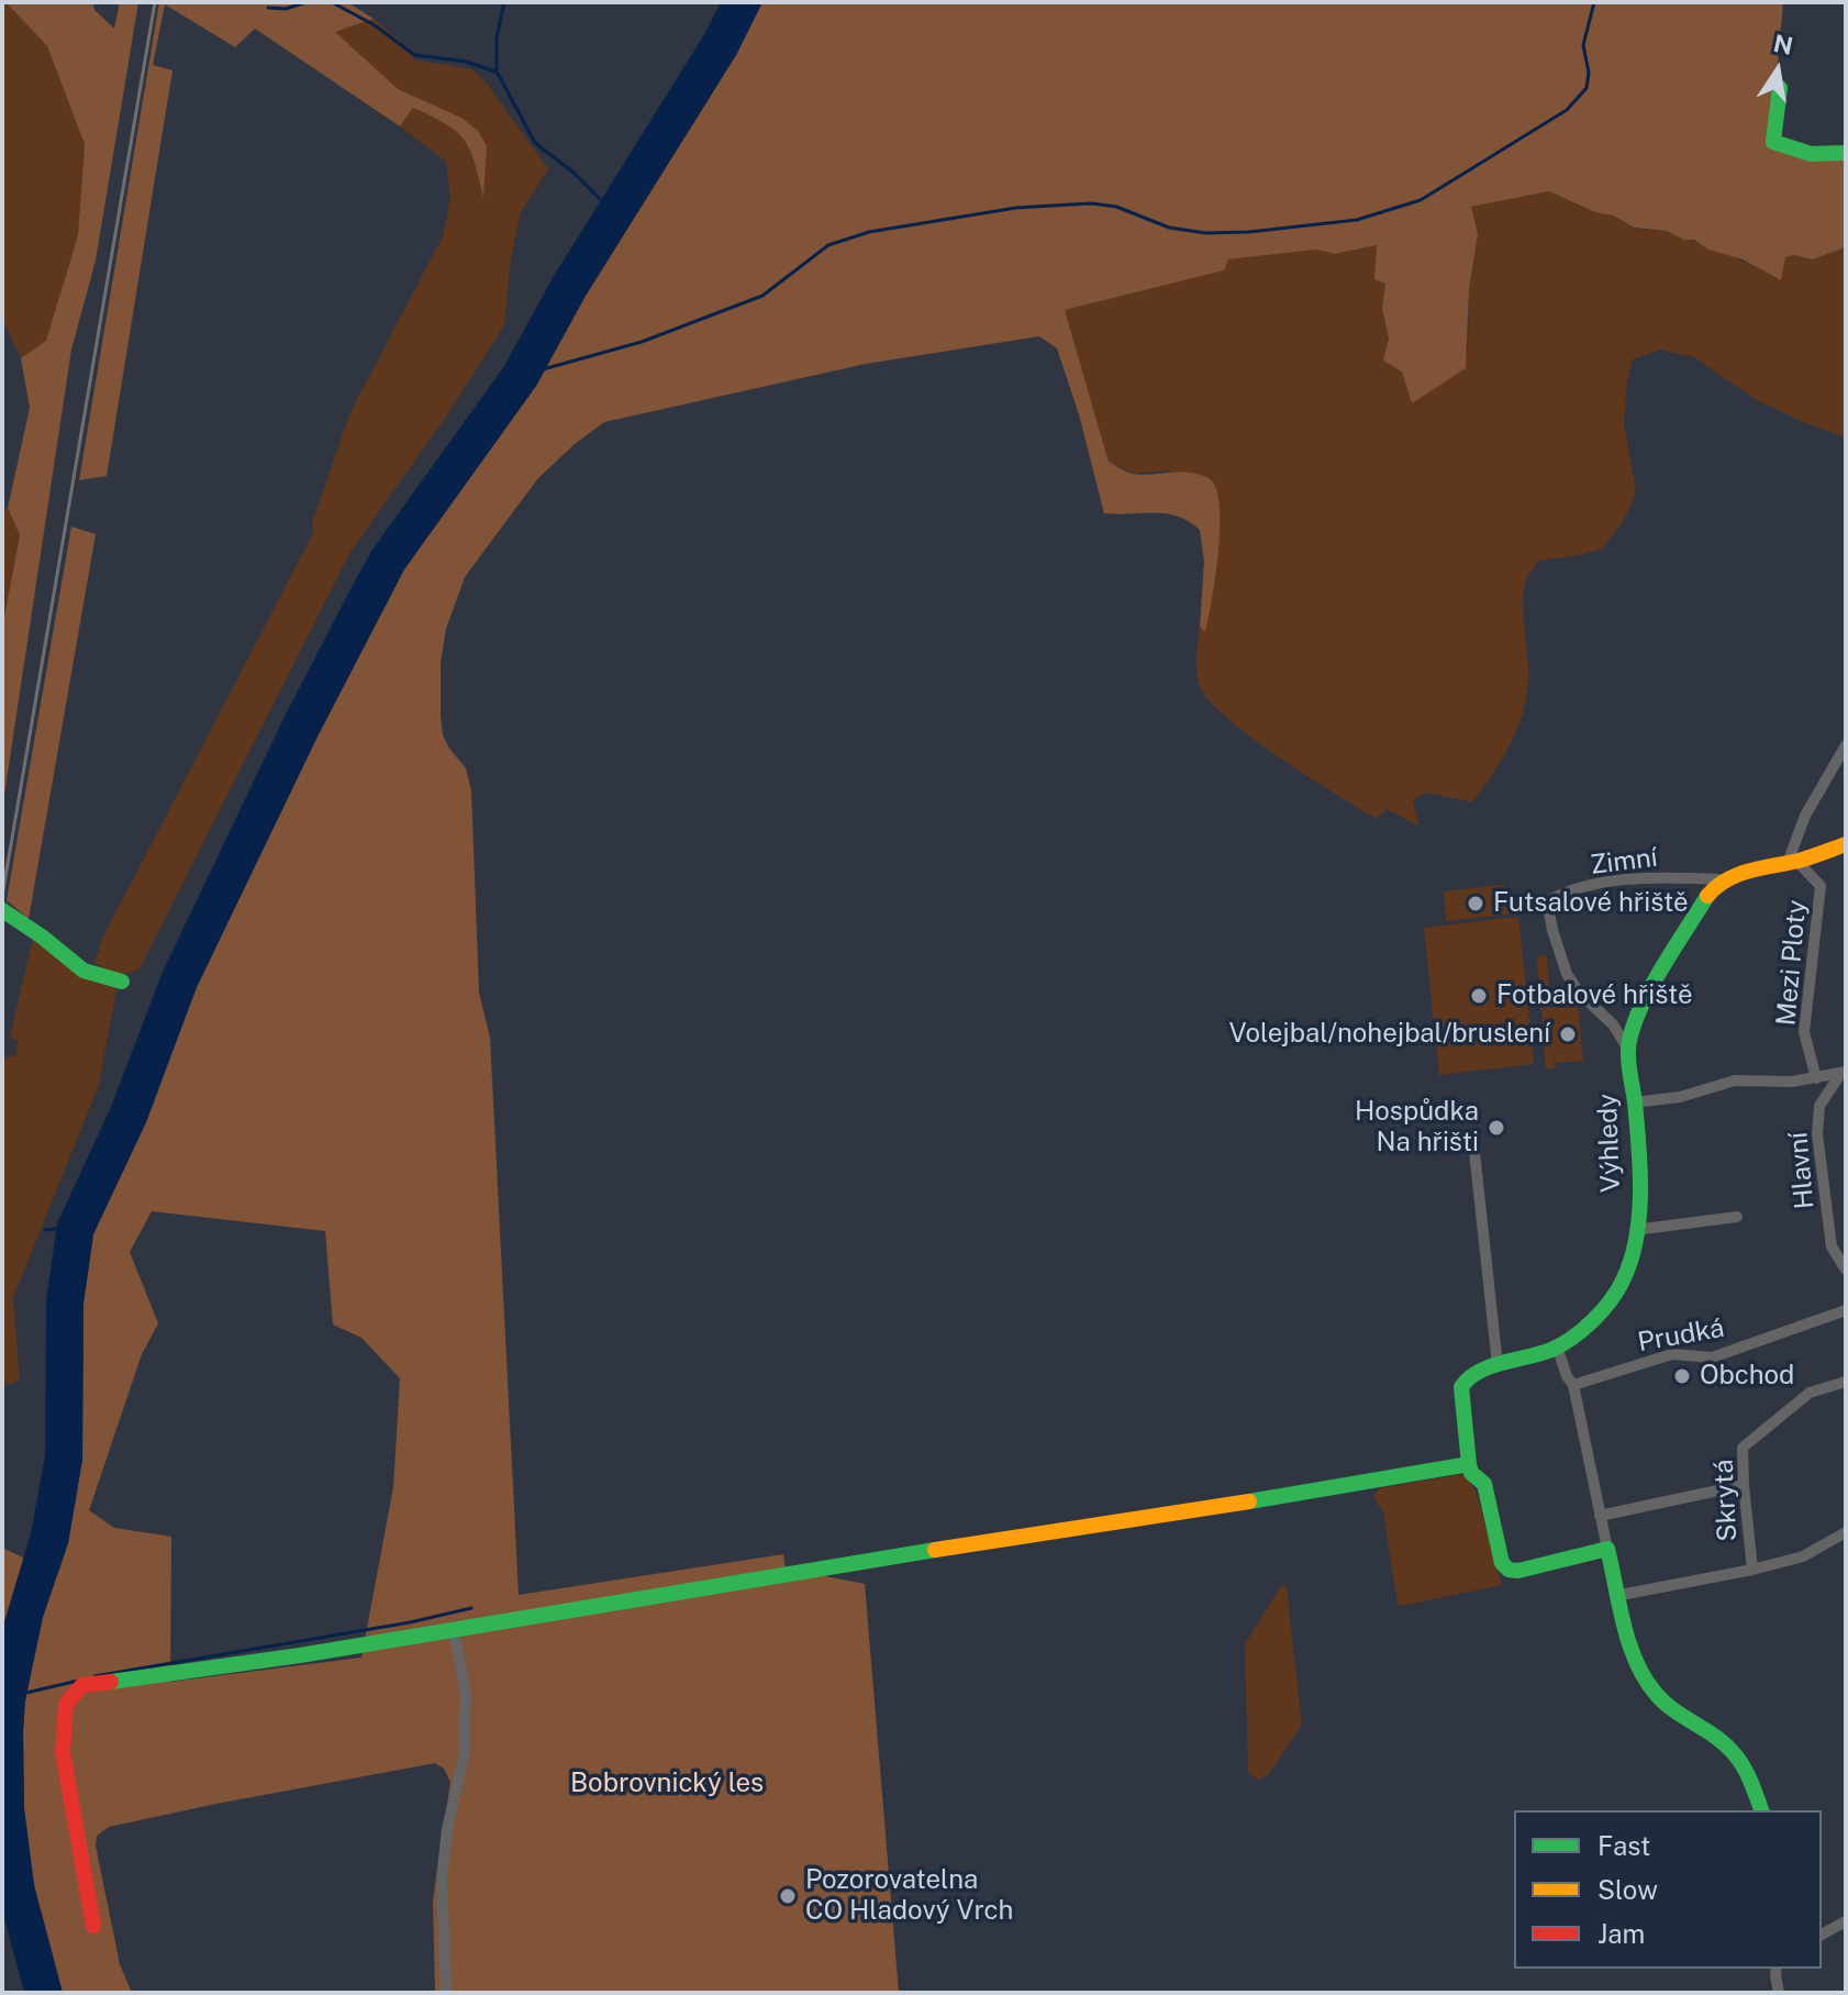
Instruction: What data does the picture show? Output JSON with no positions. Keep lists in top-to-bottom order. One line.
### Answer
{"streets":{"street":["Zimní","Mezi Ploty","Výhledy","Hlavní","Prudká","Skrytá"]},"crossings":[["Zimní","Výhledy"]],"parks":["Bobrovnický les"],"places":["Futsalové hřiště","Fotbalové hřiště","Volejbal/nohejbal/bruslení","Hospůdka Na hřišti","Obchod","Pozorovatelna CO Hladový Vrch"],"legend":["Fast","Slow","Jam"],"north":"top"}
